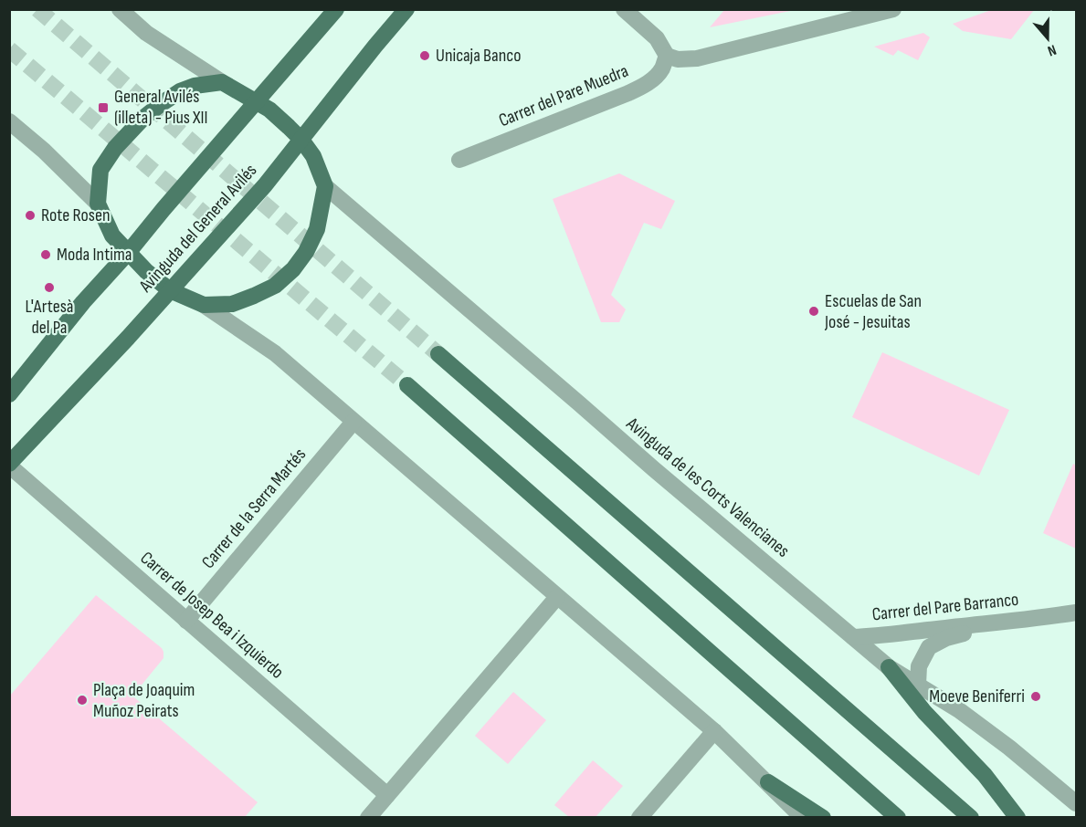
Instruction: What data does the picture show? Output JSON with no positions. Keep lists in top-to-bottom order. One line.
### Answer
{"streets":{"main road":["Avinguda del General Avilés"],"street":["Carrer del Pare Muedra","Avinguda de les Corts Valencianes","Carrer de la Serra Martés","Carrer del Pare Barranco","Carrer de Josep Bea i Izquierdo"]},"crossings":[["Avinguda del General Avilés","Carrer de Josep Bea i Izquierdo"],["Avinguda de les Corts Valencianes","Carrer del Pare Barranco"],["Carrer de la Serra Martés","Carrer de Josep Bea i Izquierdo"]],"places":{"other":["Unicaja Banco","Rote Rosen","Moda Intima","L'Artesà del Pa","Escuelas de San José - Jesuitas","Moeve Beniferri","Plaça de Joaquim Muñoz Peirats"],"transit":["General Avilés (illeta) - Pius XII"]},"north":"bottom"}
